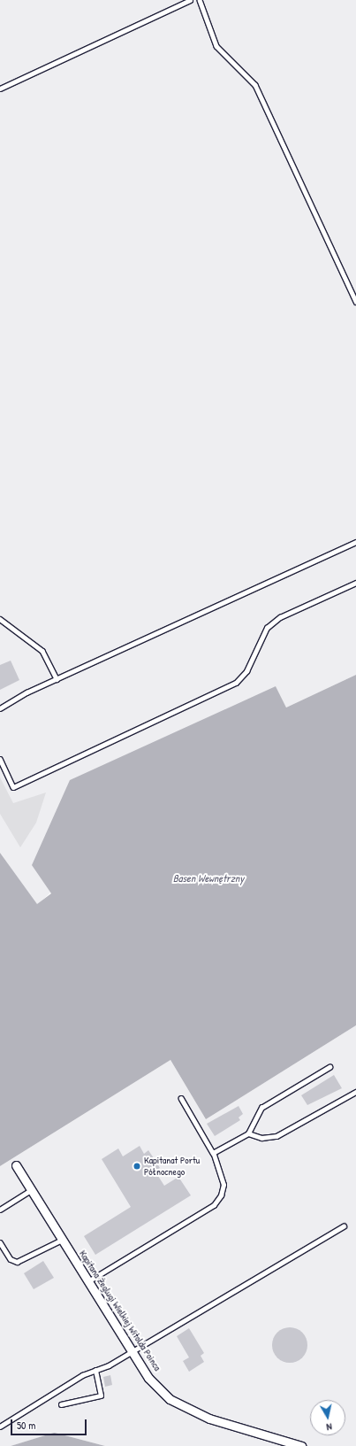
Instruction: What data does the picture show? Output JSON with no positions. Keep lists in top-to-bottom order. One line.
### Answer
{"streets":{"street":["Kapitana Żeglugi Wielkiej Witolda Poinca"]},"water":["Basen Wewnętrzny"],"places":["Kapitanat Portu Północnego"],"scale_bar":"50 m","north":"bottom"}
